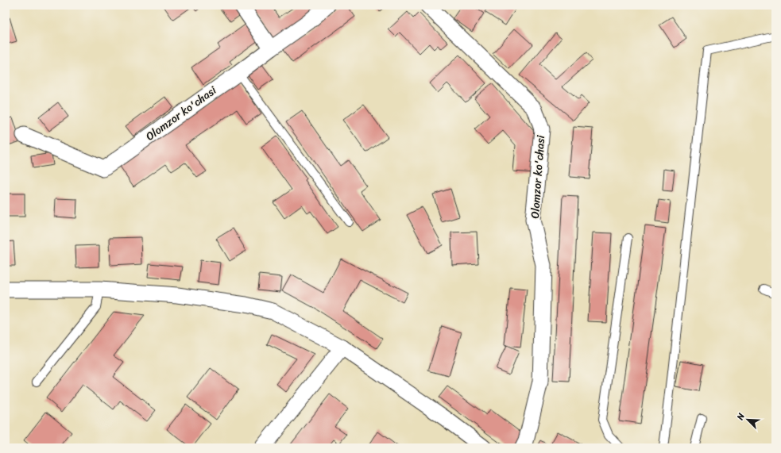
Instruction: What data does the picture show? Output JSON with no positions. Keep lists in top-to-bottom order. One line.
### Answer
{"streets":{"street":["Olomzor ko'chasi"]},"north":"top left"}
